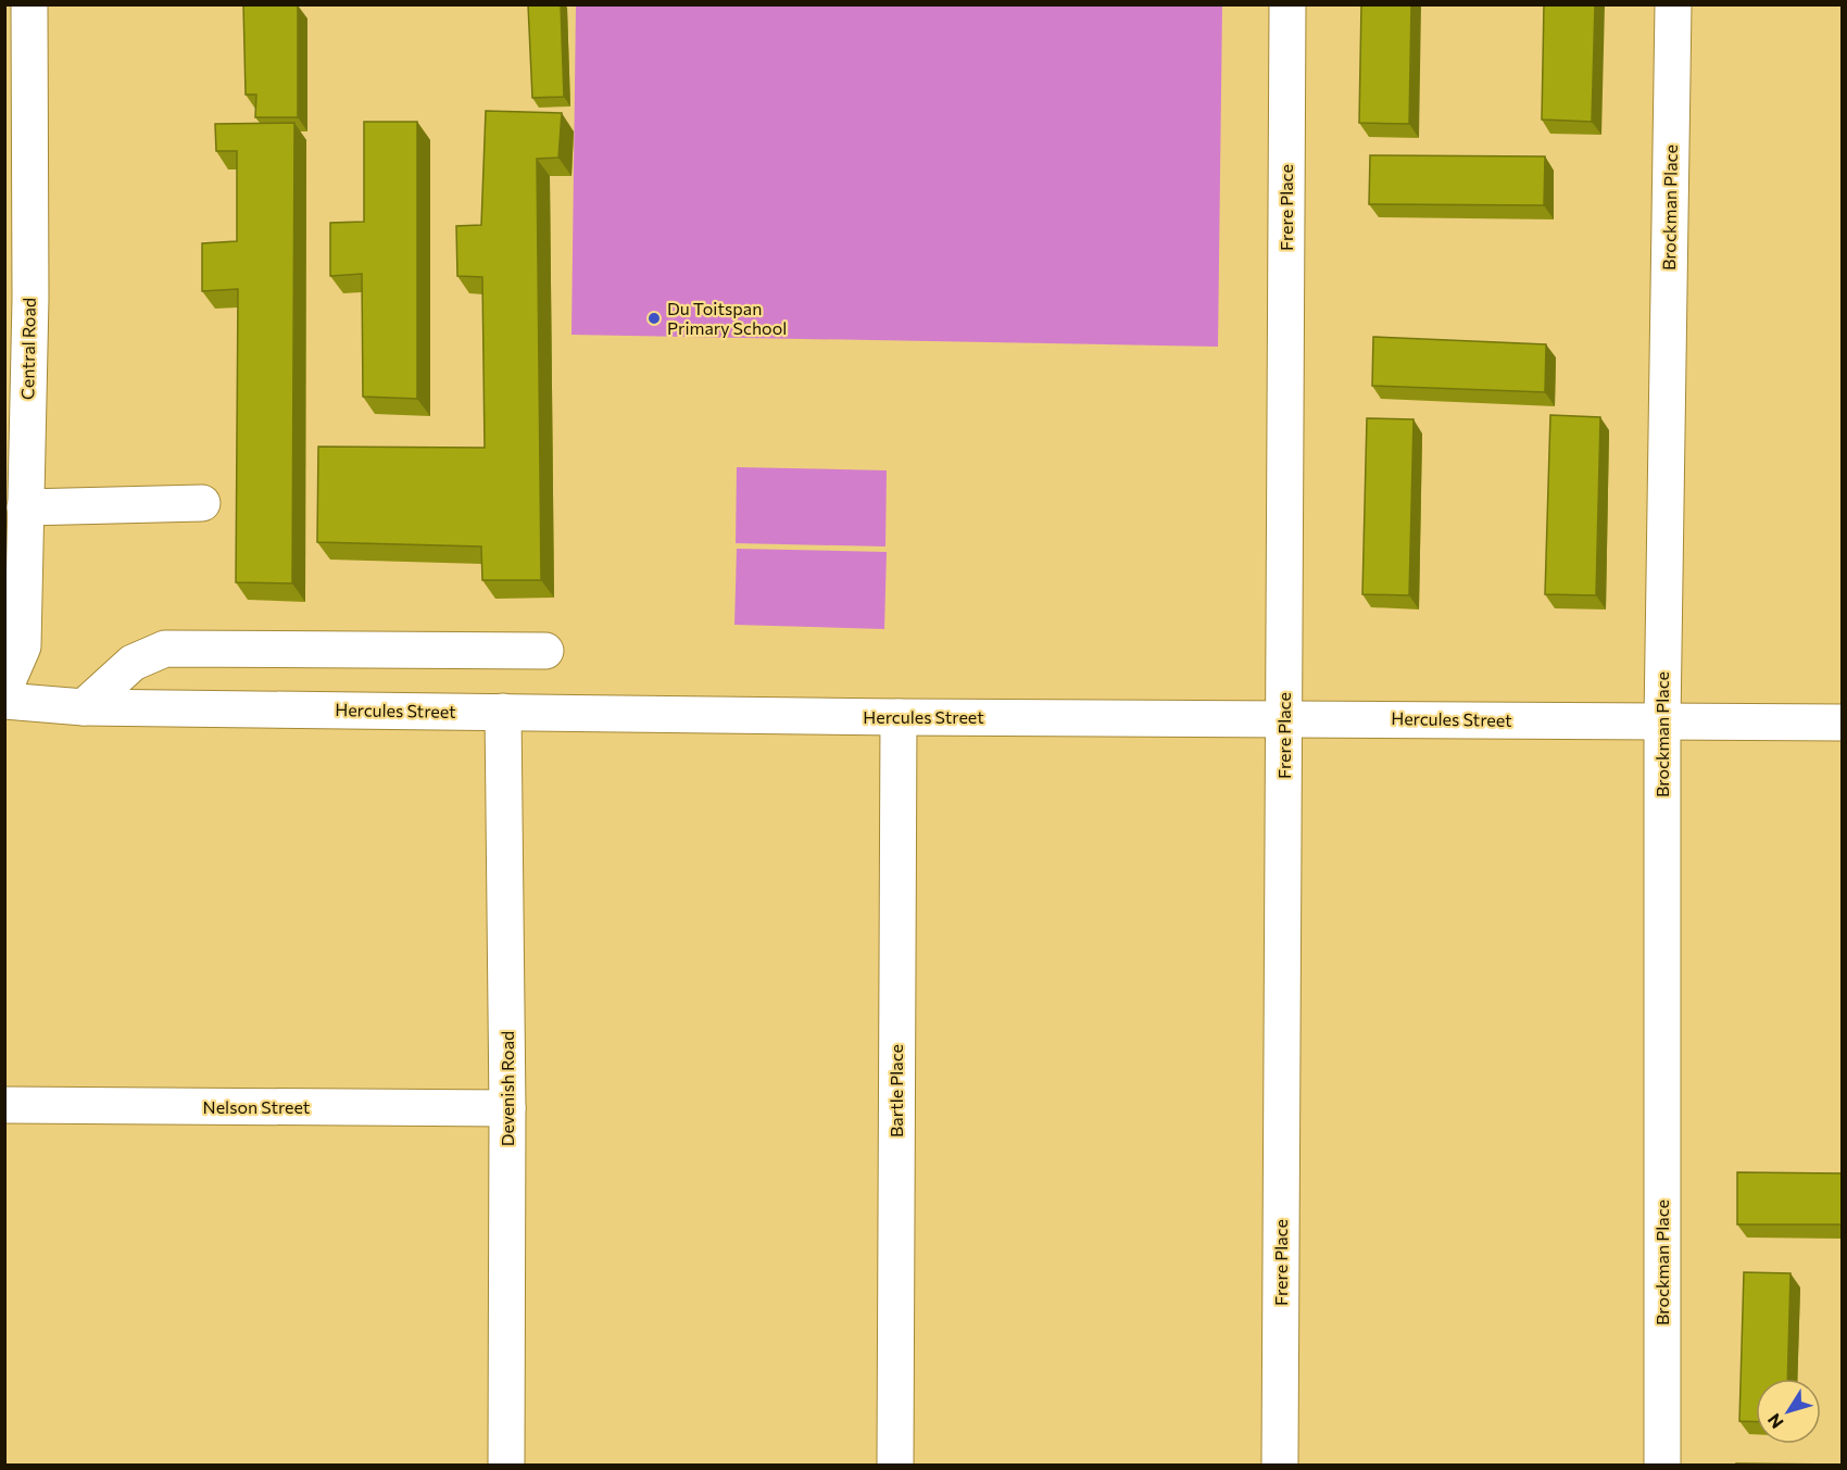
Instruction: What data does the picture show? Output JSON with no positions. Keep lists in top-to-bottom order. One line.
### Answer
{"streets":{"street":["Frere Place","Brockman Place","Central Road","Hercules Street","Devenish Road","Bartle Place","Nelson Street"]},"crossings":[["Frere Place","Hercules Street"],["Brockman Place","Hercules Street"],["Hercules Street","Devenish Road"],["Hercules Street","Bartle Place"],["Devenish Road","Nelson Street"]],"places":["Du Toitspan Primary School"],"north":"bottom left"}
